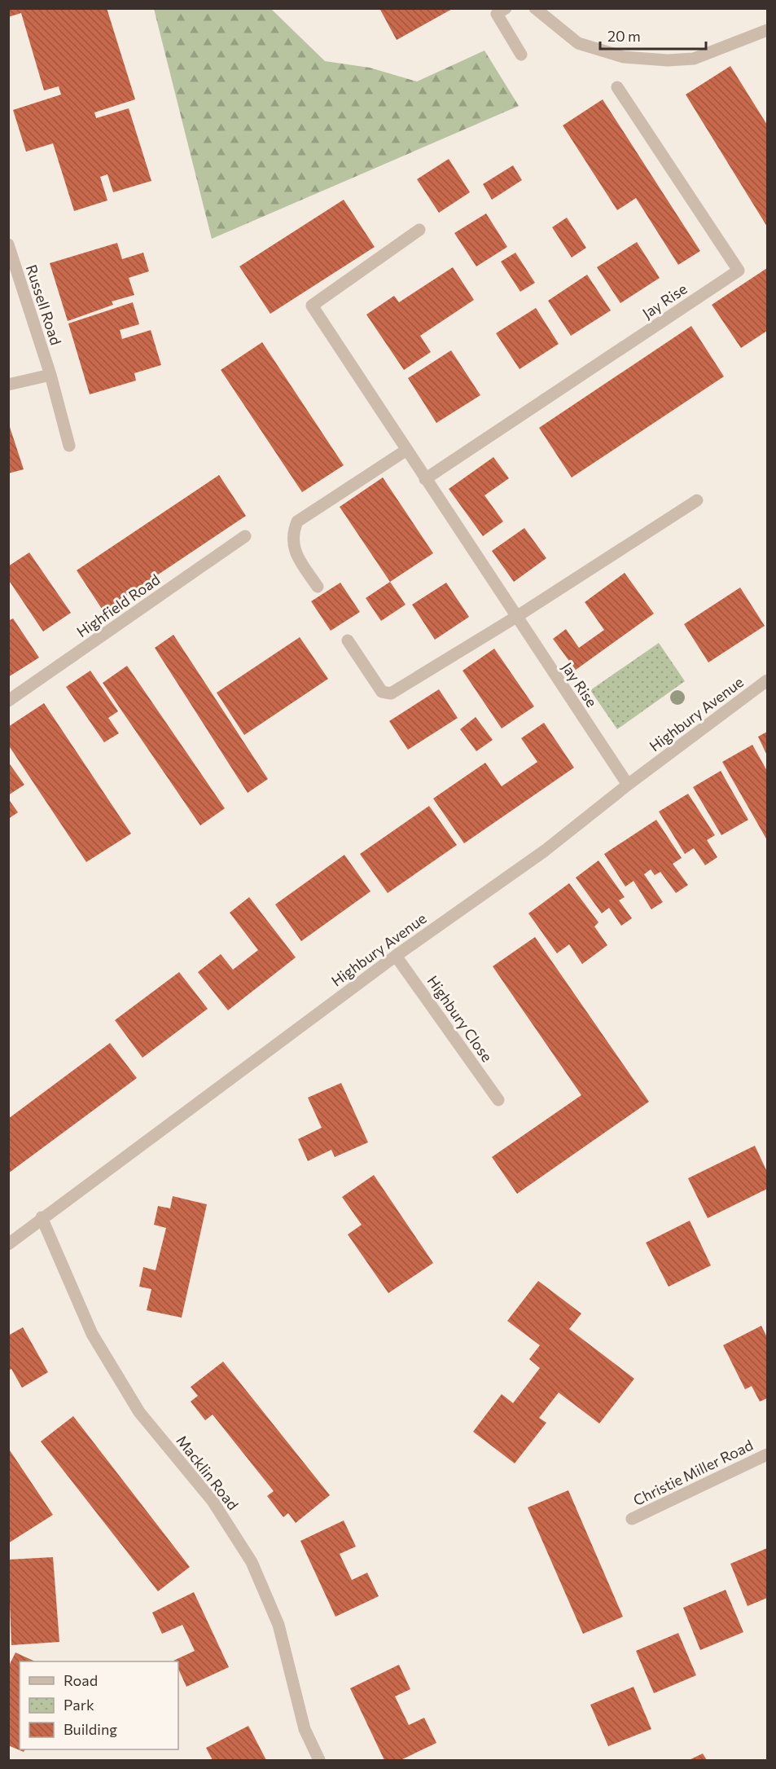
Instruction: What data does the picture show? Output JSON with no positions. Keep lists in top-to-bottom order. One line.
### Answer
{"streets":{"street":["Jay Rise","Russell Road","Highfield Road","Highbury Avenue","Highbury Close","Macklin Road","Christie Miller Road"]},"crossings":[["Jay Rise","Highbury Avenue"],["Highbury Avenue","Highbury Close"],["Highbury Avenue","Macklin Road"]],"legend":["Road","Park","Building"],"scale_bar":"20 m"}
